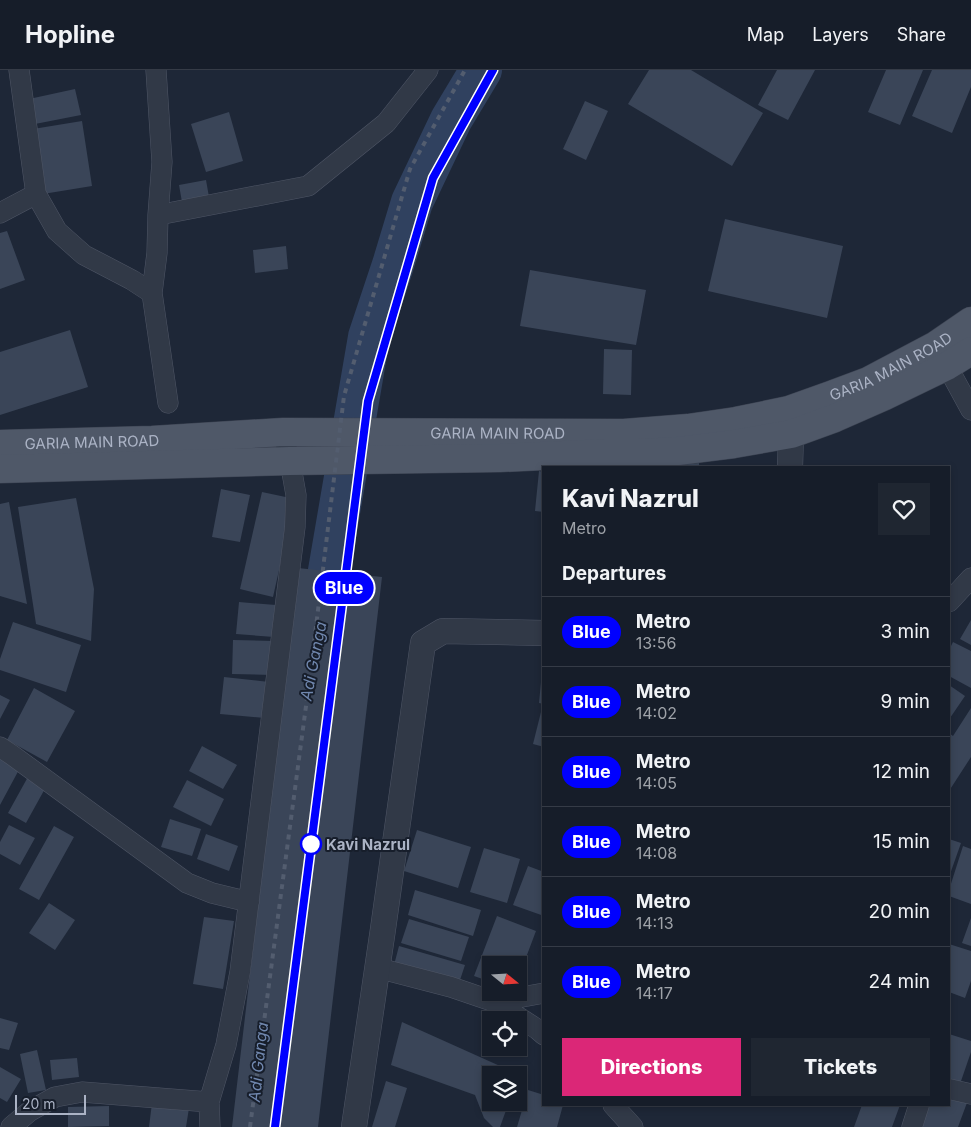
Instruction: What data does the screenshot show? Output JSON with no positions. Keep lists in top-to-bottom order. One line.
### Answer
{"streets":{"main road":["GARIA MAIN ROAD"]},"water":["Adi Ganga"],"places":["Kavi Nazrul"],"lines":["metro line Blue"],"scale_bar":"20 m","north":"right","page":{"header":"Hopline","nav":["Map","Layers","Share"],"on_map":"Blue","heading":[["Kavi Nazrul","Metro"],"Departures"],"list":[{"mark":"Blue","name":"Metro","note":"13:56","value":"3 min"},{"mark":"Blue","name":"Metro","note":"14:02","value":"9 min"},{"mark":"Blue","name":"Metro","note":"14:05","value":"12 min"},{"mark":"Blue","name":"Metro","note":"14:08","value":"15 min"},{"mark":"Blue","name":"Metro","note":"14:13","value":"20 min"},{"mark":"Blue","name":"Metro","note":"14:17","value":"24 min"}],"buttons":["Directions","Tickets"],"scale":"20 m"}}
